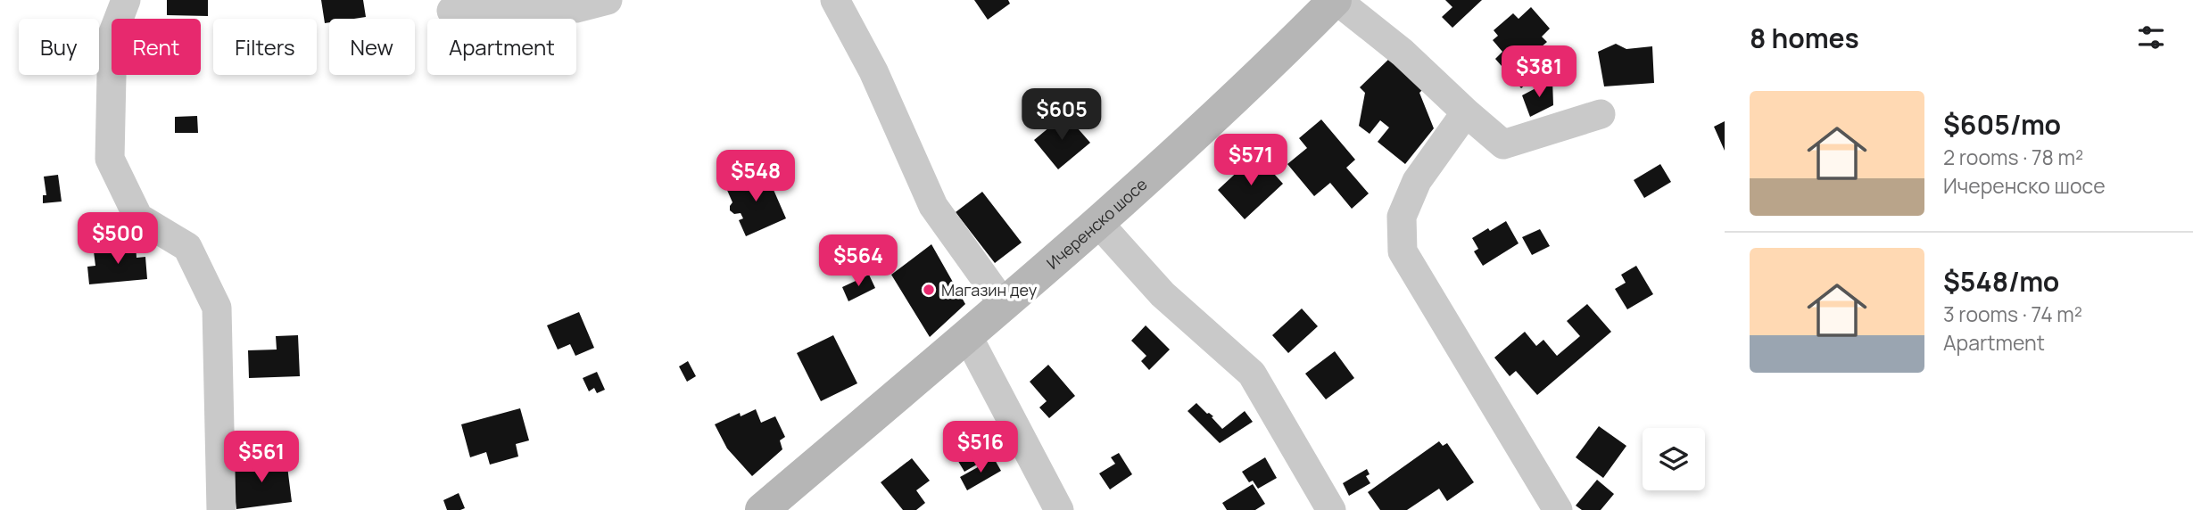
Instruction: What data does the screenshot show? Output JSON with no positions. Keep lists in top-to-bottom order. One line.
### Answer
{"streets":{"street":["Ичеренско шосе"]},"places":["Магазин деу"],"page":{"heading":"8 homes","chip":["Buy","Rent","Filters","New","Apartment"],"price":["$381","$605","$571","$548","$500","$564","$516","$561"],"list":[{"name":"$605/mo","note":"2 rooms · 78 m² · Ичеренско шосе"},{"name":"$548/mo","note":"3 rooms · 74 m² · Apartment"}]}}
